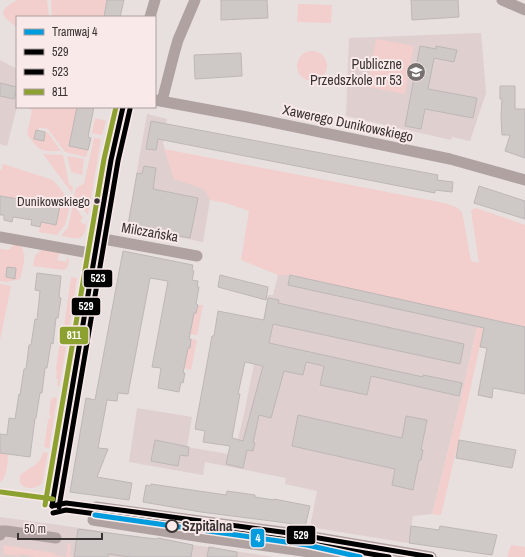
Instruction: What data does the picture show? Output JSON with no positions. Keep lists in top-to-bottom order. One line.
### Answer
{"streets":{"street":["Xawerego Dunikowskiego","Milczańska"]},"places":{"school or university":["Publiczne Przedszkole nr 53"],"other":["Dunikowskiego","Szpitalna"]},"lines":["transit line 529","transit line 811","transit line 523","tram line 4"],"legend":["Tramwaj 4","529","523","811"],"scale_bar":"50 m"}
